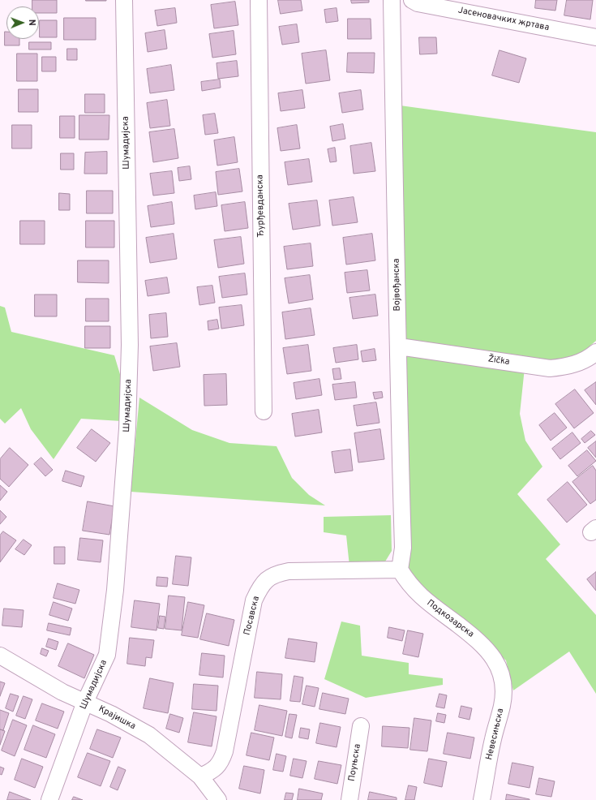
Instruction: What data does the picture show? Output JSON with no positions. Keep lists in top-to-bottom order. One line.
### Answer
{"streets":{"street":["Јасеновачких жртава","Шумадијска","Ђурђевданска","Војвођанска","Žička","Посавска","Подкозарска","Крајишка","Невесињска","Поуњска"]},"crossings":[["Шумадијска","Крајишка"],["Војвођанска","Žička"],["Војвођанска","Посавска"],["Војвођанска","Подкозарска"],["Посавска","Подкозарска"],["Посавска","Крајишка"],["Подкозарска","Невесињска"]],"north":"right"}
